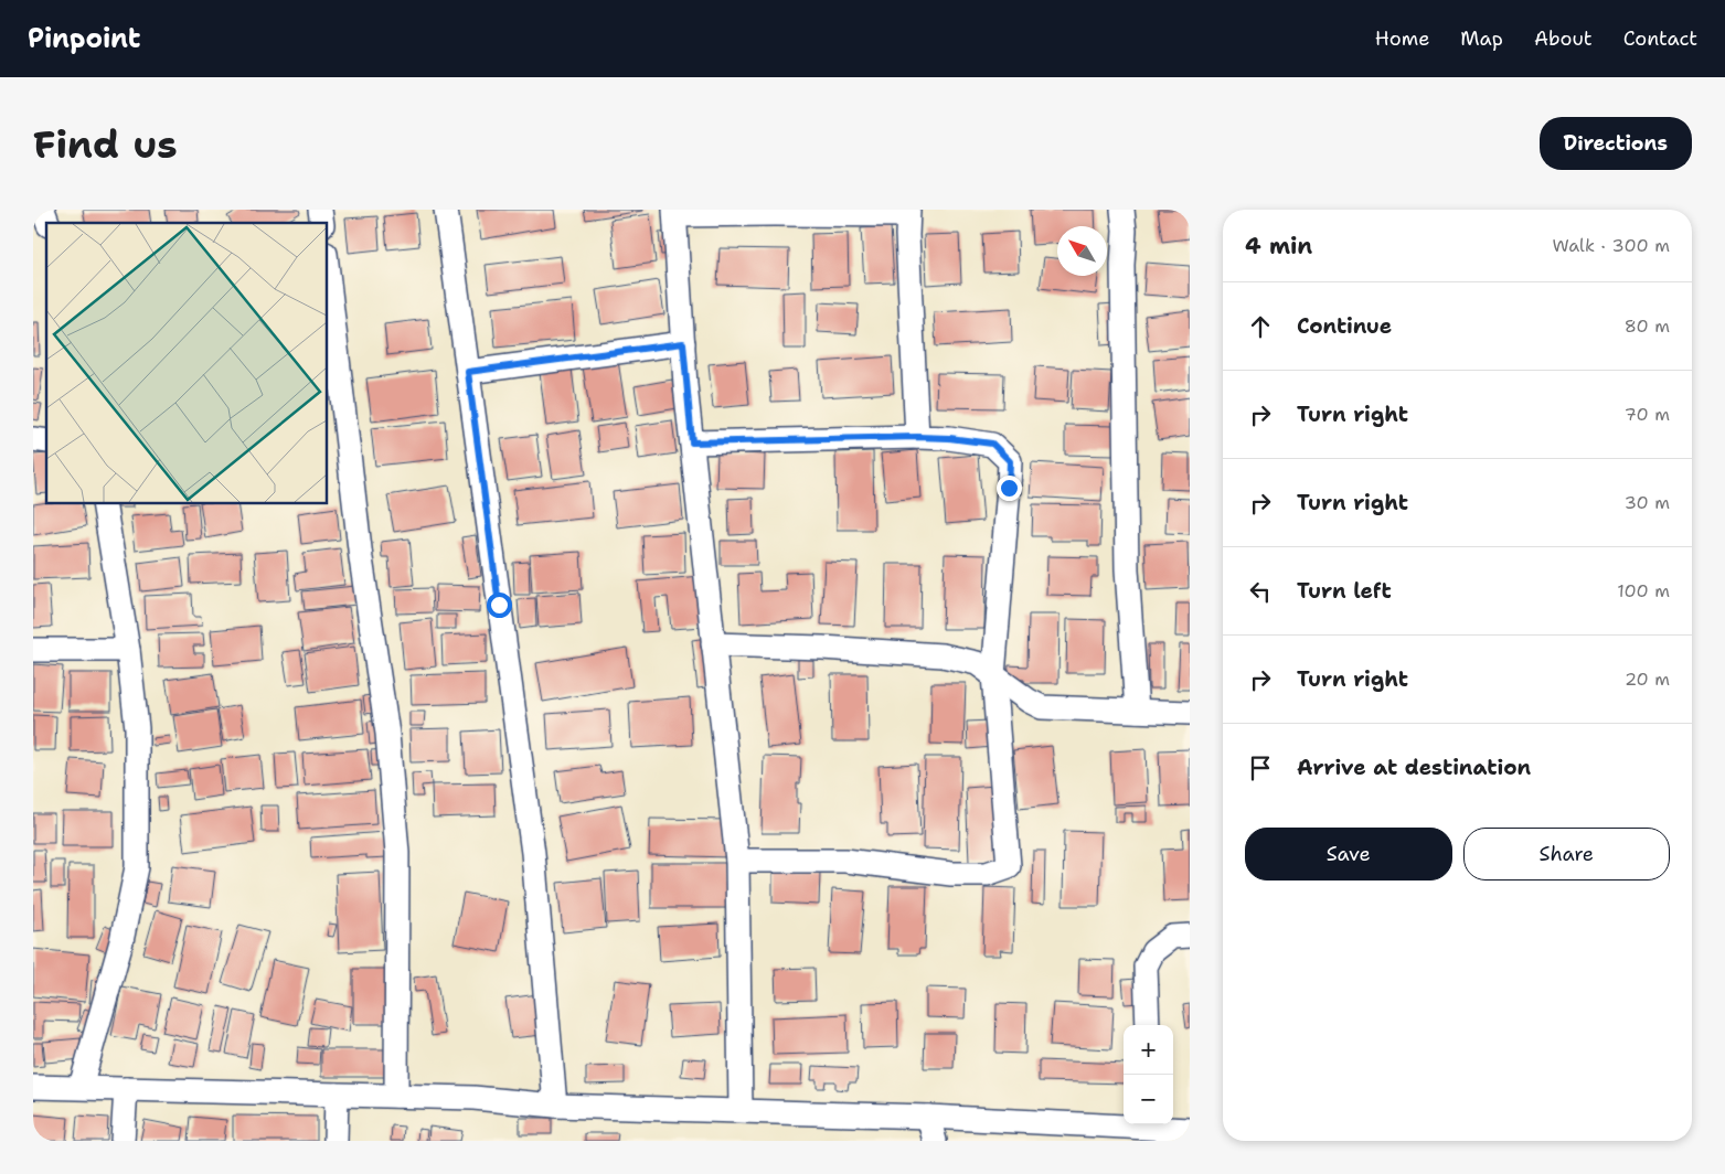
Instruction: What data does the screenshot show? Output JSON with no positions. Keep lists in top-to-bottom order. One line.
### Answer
{"north":"top left","page":{"header":"Pinpoint","nav":["Home","Map","About","Contact"],"buttons":["Directions",["Save","Share"]],"title":"Find us","heading":["4 min","Walk · 300 m"],"list":[["Continue","80 m"],["Turn right","70 m"],["Turn right","30 m"],["Turn left","100 m"],["Turn right","20 m"],"Arrive at destination"],"map_buttons":["+","−"]}}
